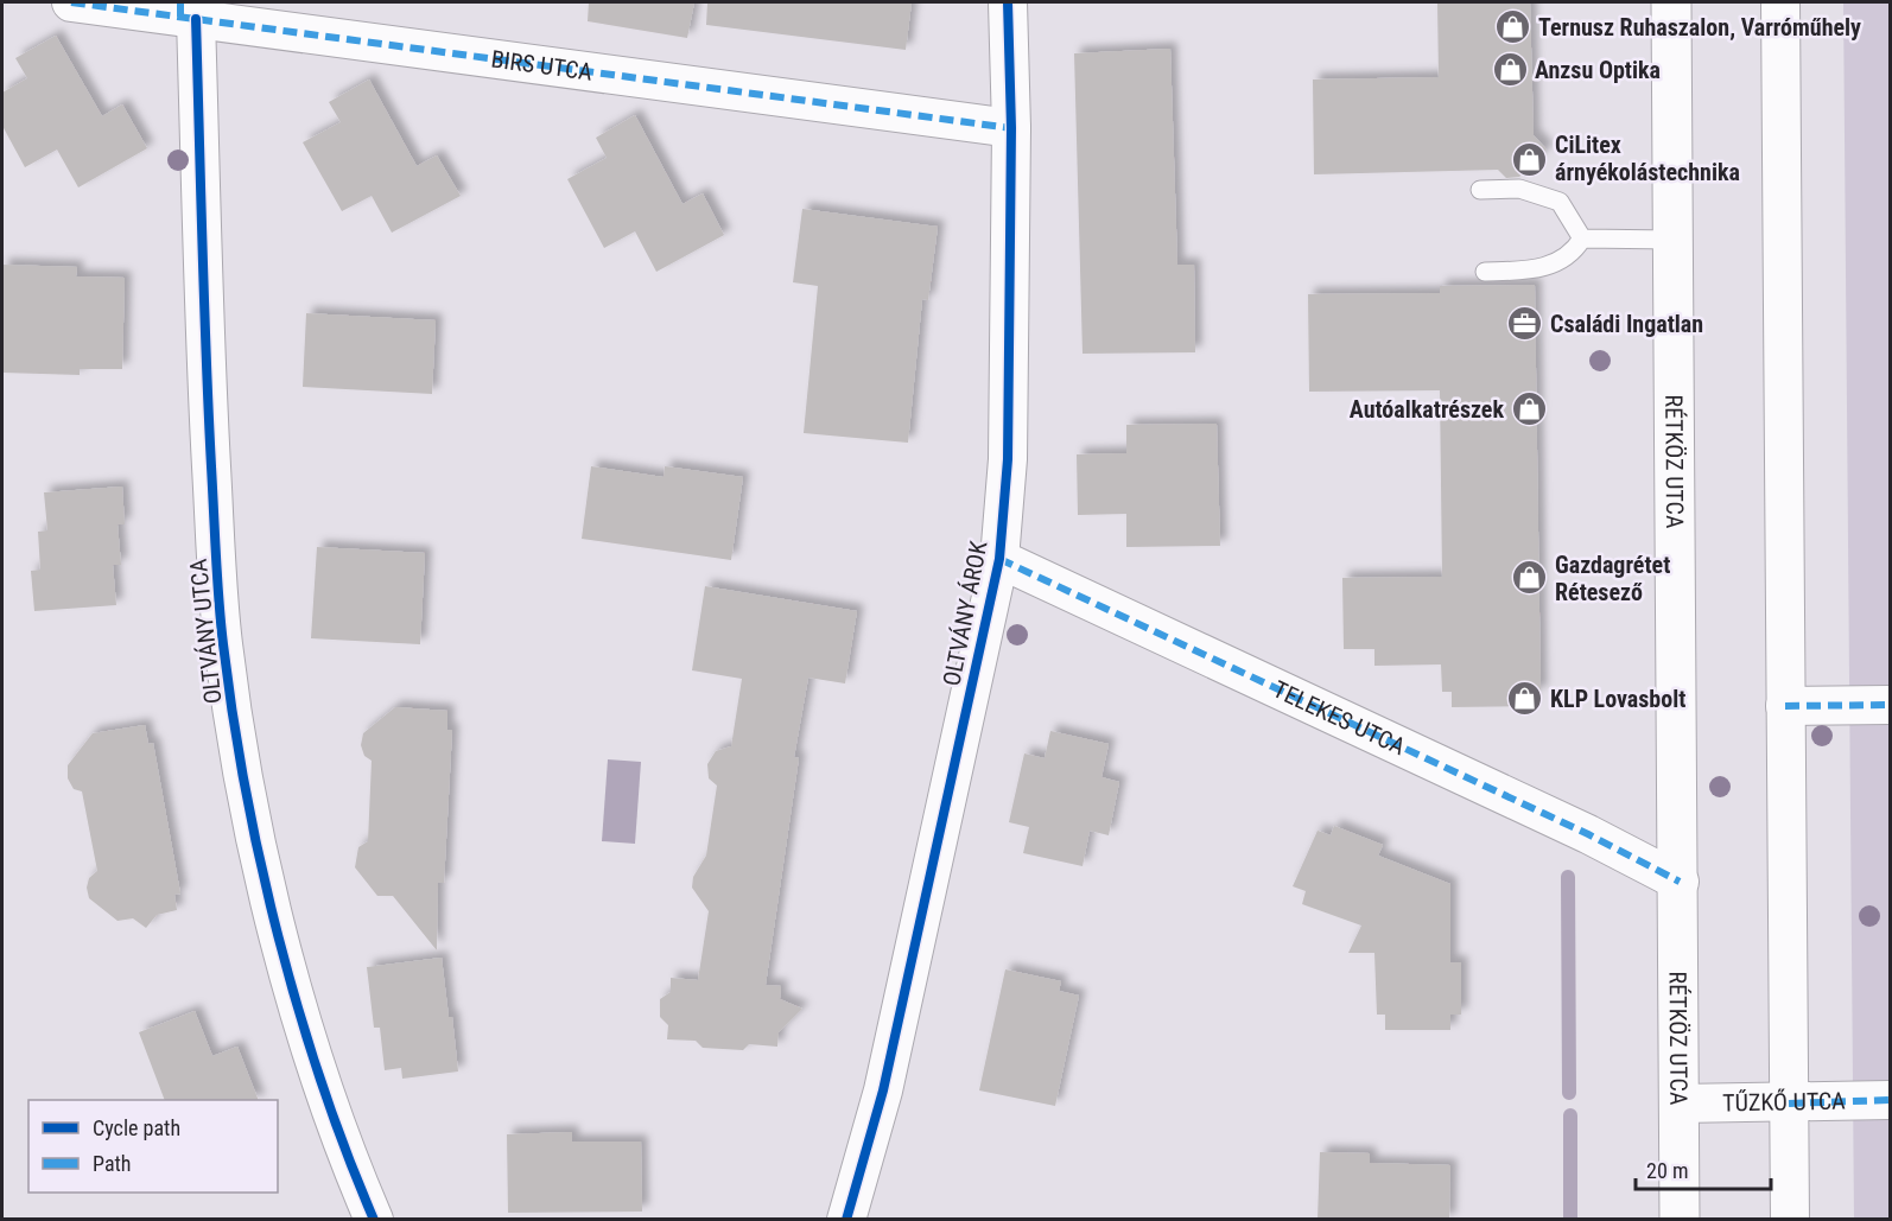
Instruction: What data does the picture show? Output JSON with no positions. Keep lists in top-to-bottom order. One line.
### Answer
{"streets":{"street":["BIRS UTCA","RÉTKÖZ UTCA","OLTVÁNY ÁROK","OLTVÁNY UTCA","TELEKES UTCA","TŰZKŐ UTCA"]},"crossings":[["BIRS UTCA","OLTVÁNY ÁROK"],["BIRS UTCA","OLTVÁNY UTCA"],["RÉTKÖZ UTCA","TELEKES UTCA"],["RÉTKÖZ UTCA","TŰZKŐ UTCA"],["OLTVÁNY ÁROK","TELEKES UTCA"]],"places":{"shop":["Ternusz Ruhaszalon, Varróműhely","Anzsu Optika","CiLitex árnyékolástechnika","Autóalkatrészek","Gazdagrétet Rétesező","KLP Lovasbolt"],"office":["Családi Ingatlan"]},"legend":["Cycle path","Path"],"scale_bar":"20 m"}
